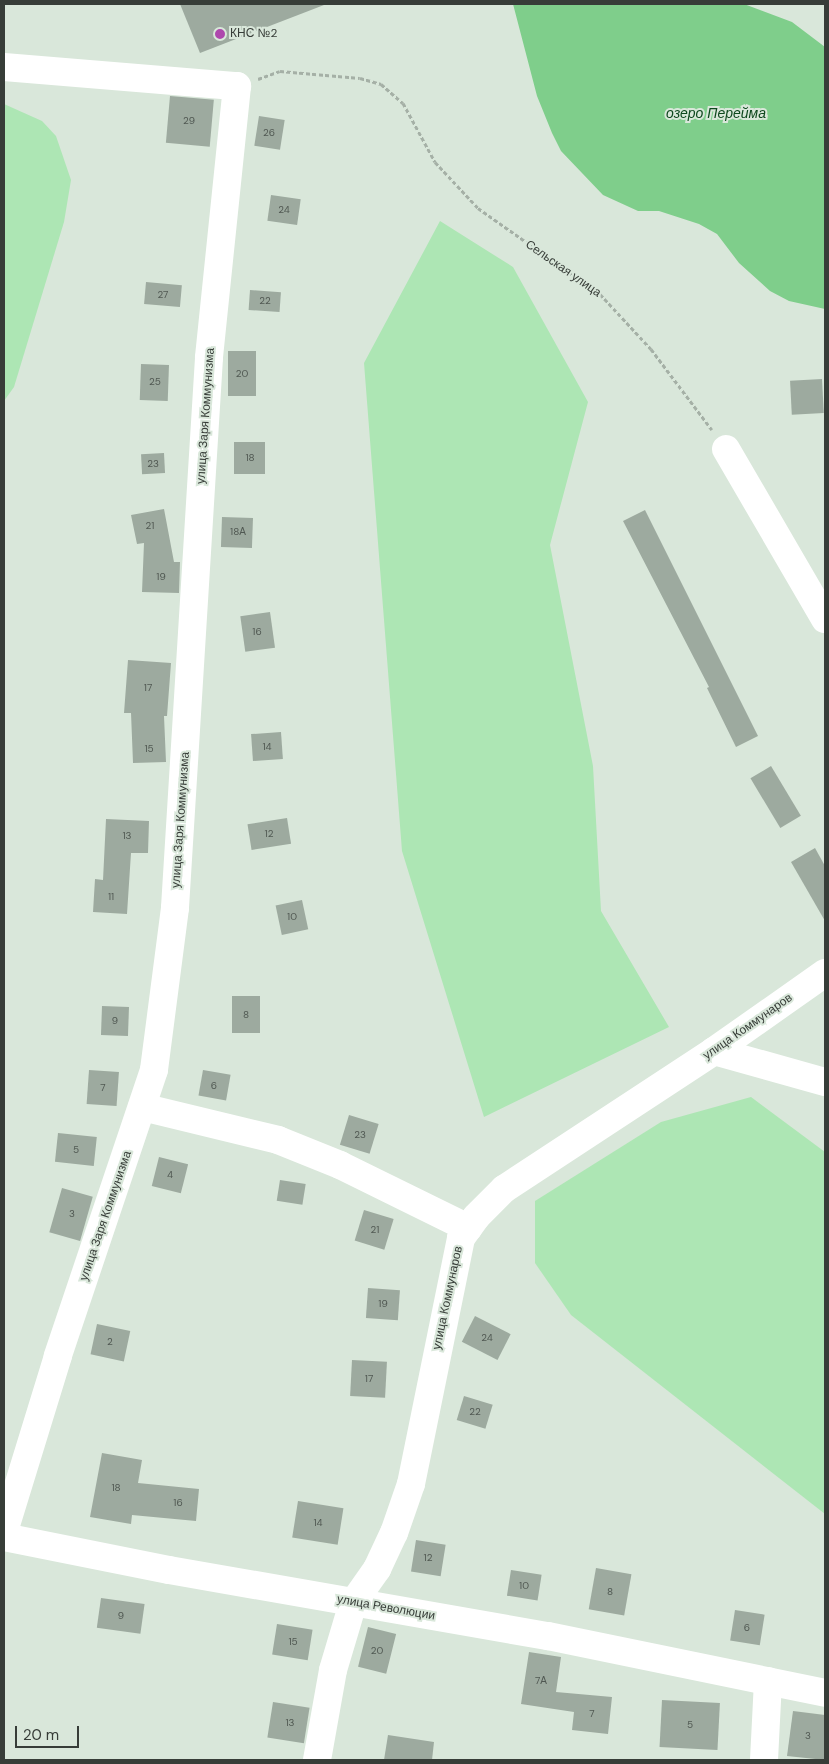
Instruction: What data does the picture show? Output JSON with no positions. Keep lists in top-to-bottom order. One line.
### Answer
{"streets":{"street":["улица Заря Коммунизма","улица Коммунаров","улица Революции"],"path":["Сельская улица"]},"crossings":[["Сельская улица","улица Заря Коммунизма"],["улица Коммунаров","улица Революции"]],"water":["озеро Перейма"],"places":["КНС №2"],"house_numbers":["29","26","24","27","22","20","25","18","23","21","18А","19","16","17","14","15","12","13","11","10","8","9","6","7","23","5","4","3","21","19","24","2","17","22","18","16","14","12","10","8","9","6","15","20","7А","7","13","5","3"],"scale_bar":"20 m"}
